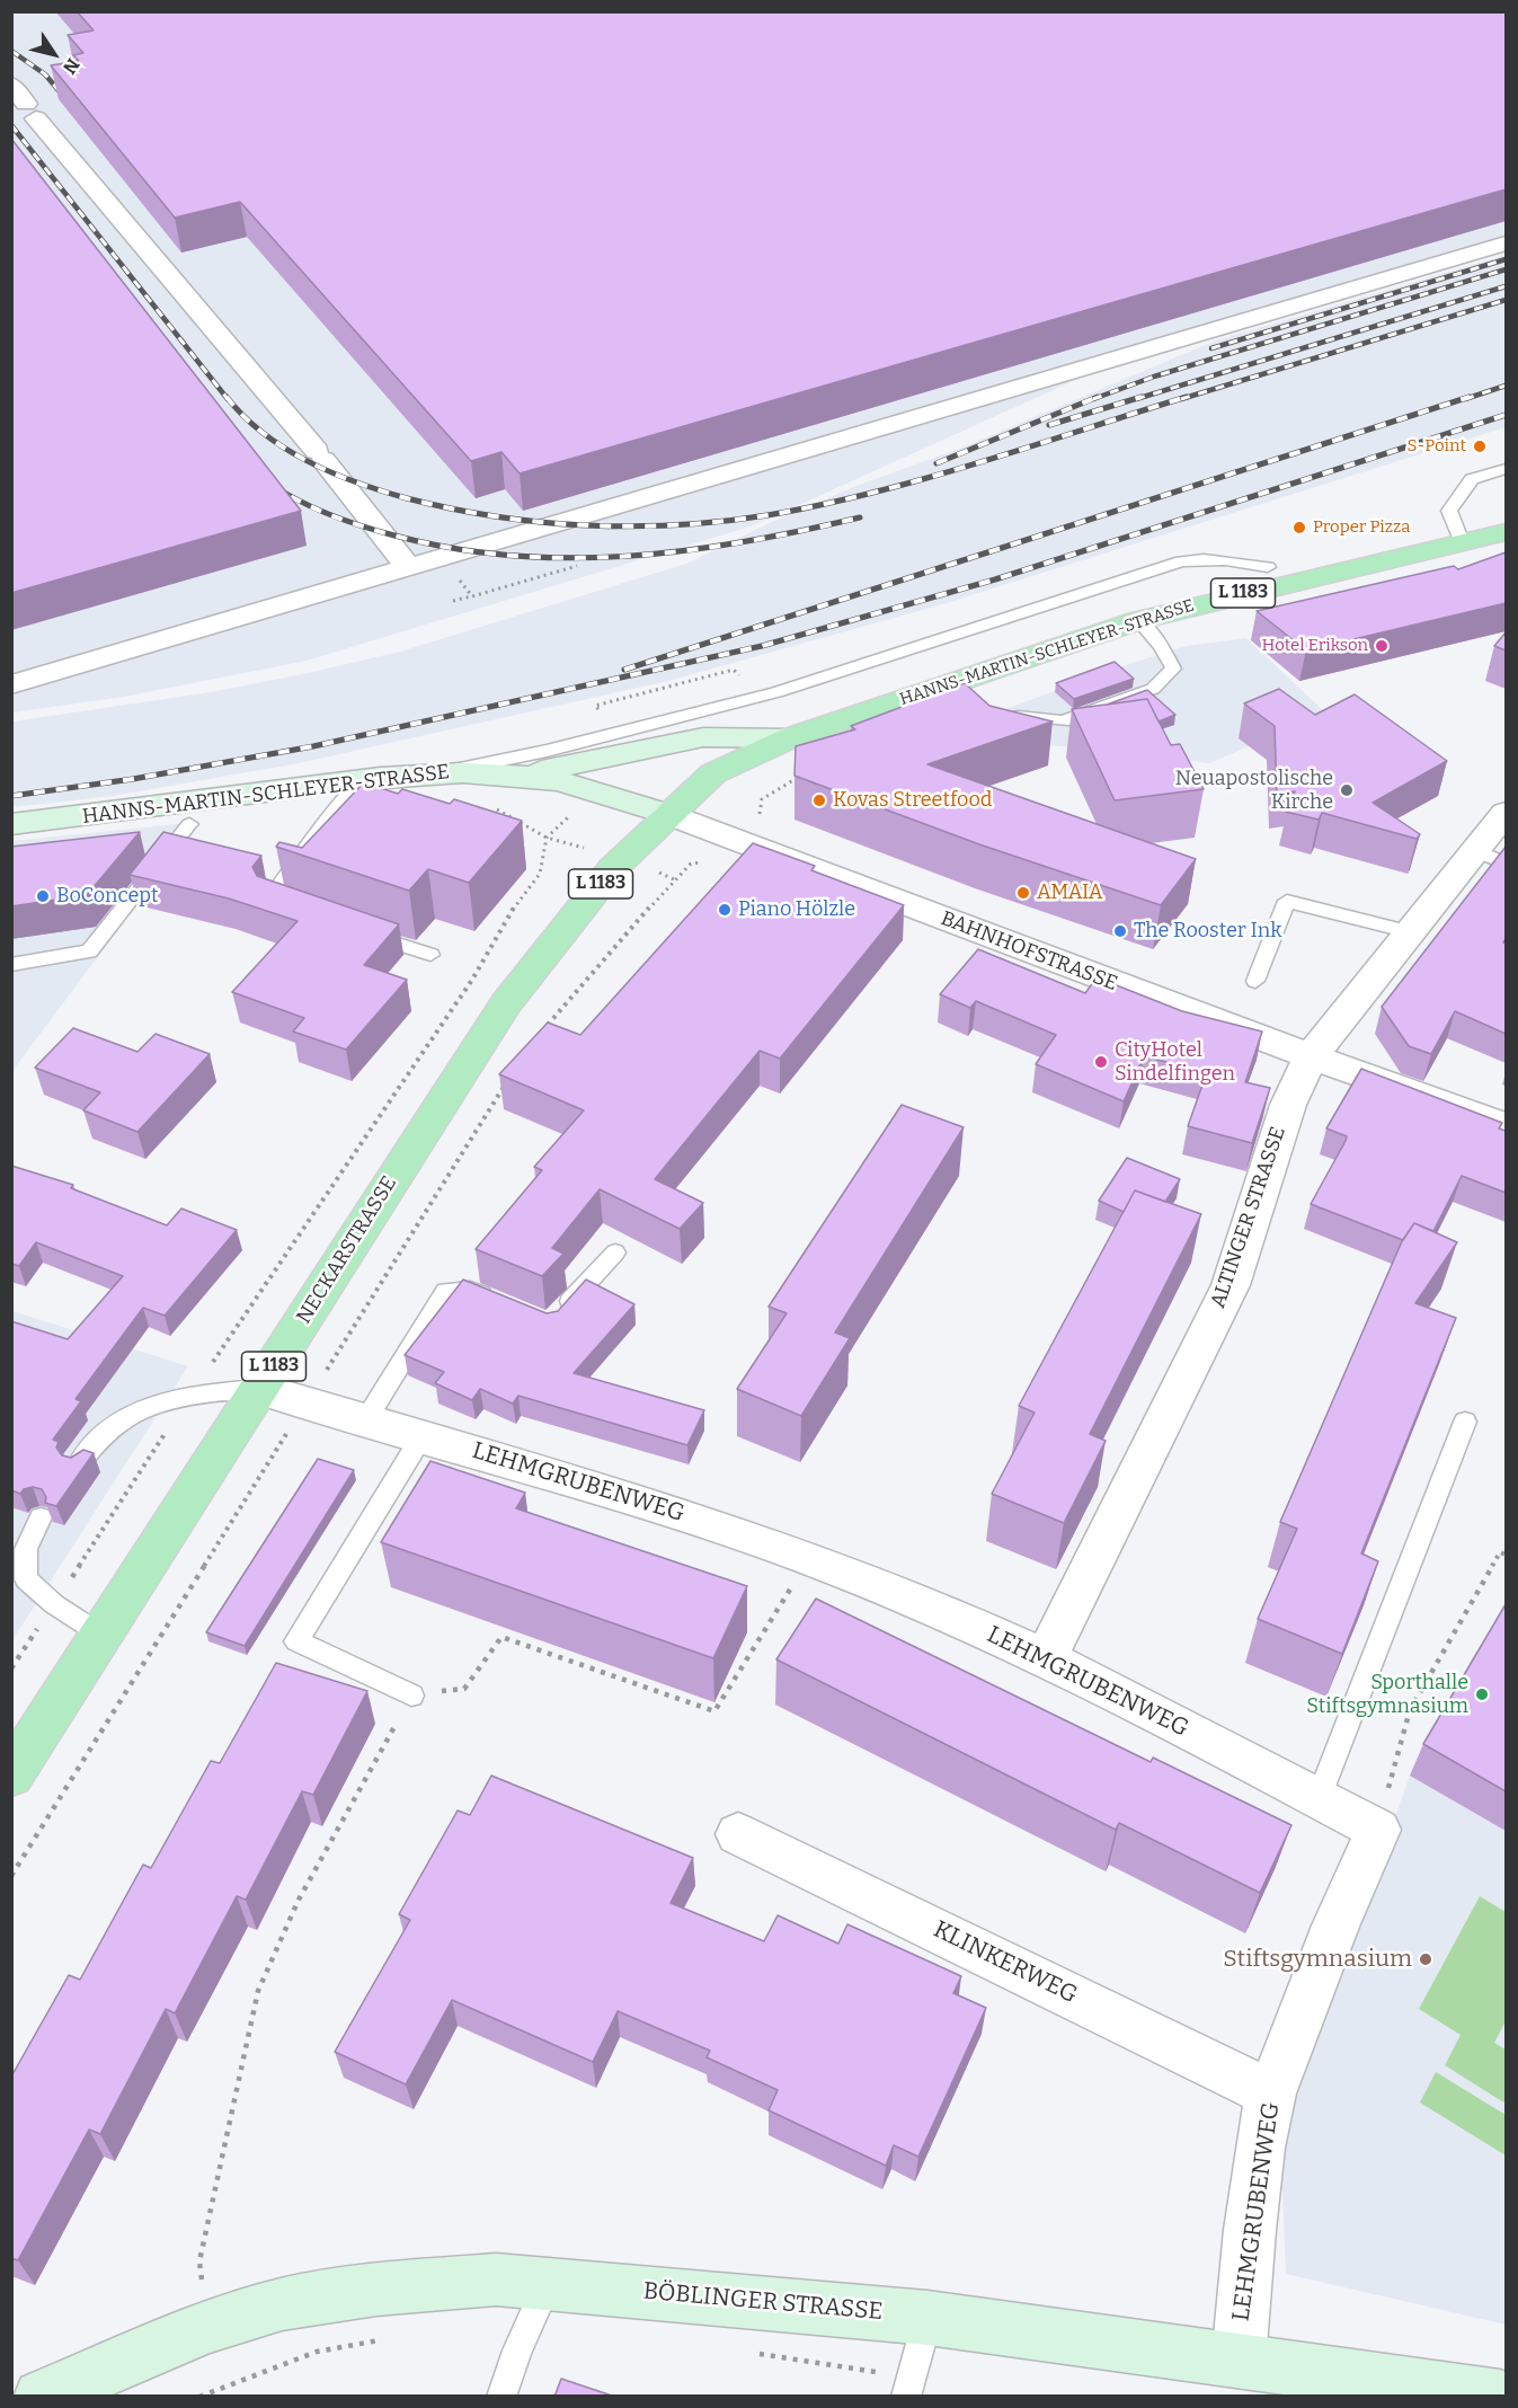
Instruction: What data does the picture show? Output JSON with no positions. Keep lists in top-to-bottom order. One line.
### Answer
{"streets":{"main road":["L 1183","HANNS-MARTIN-SCHLEYER-STRASSE","NECKARSTRASSE","BÖBLINGER STRASSE"],"street":["BAHNHOFSTRASSE","ALTINGER STRASSE","LEHMGRUBENWEG","KLINKERWEG"]},"crossings":[["HANNS-MARTIN-SCHLEYER-STRASSE","BAHNHOFSTRASSE"],["HANNS-MARTIN-SCHLEYER-STRASSE","NECKARSTRASSE"],["BAHNHOFSTRASSE","ALTINGER STRASSE"],["BAHNHOFSTRASSE","NECKARSTRASSE"],["ALTINGER STRASSE","LEHMGRUBENWEG"],["NECKARSTRASSE","LEHMGRUBENWEG"],["LEHMGRUBENWEG","KLINKERWEG"],["LEHMGRUBENWEG","BÖBLINGER STRASSE"]],"places":["S-Point","Proper Pizza","Hotel Erikson","Neuapostolische Kirche","Kovas Streetfood","AMAIA","BoConcept","Piano Hölzle","The Rooster Ink","CityHotel Sindelfingen","Sporthalle Stiftsgymnasium","Stiftsgymnasium"],"north":"bottom right"}
